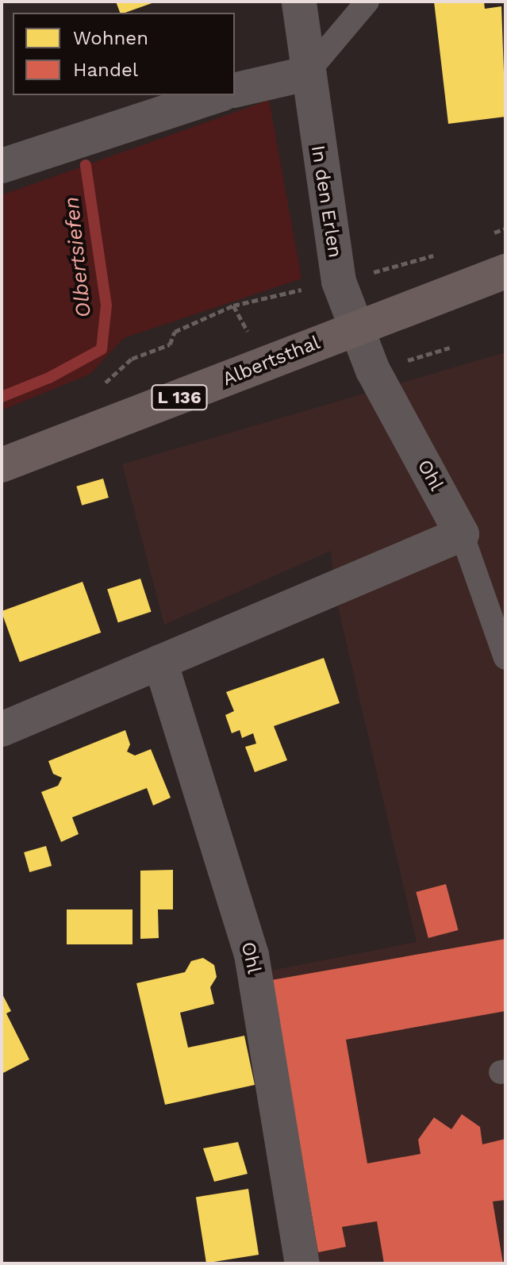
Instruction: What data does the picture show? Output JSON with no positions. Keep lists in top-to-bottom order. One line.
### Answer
{"streets":{"main road":["Albertsthal","L 136"],"street":["In den Erlen","Ohl"]},"crossings":[["In den Erlen","Albertsthal"],["In den Erlen","Ohl"],["Albertsthal","Ohl"]],"water":["Olbertsiefen"],"legend":["Wohnen","Handel"]}
